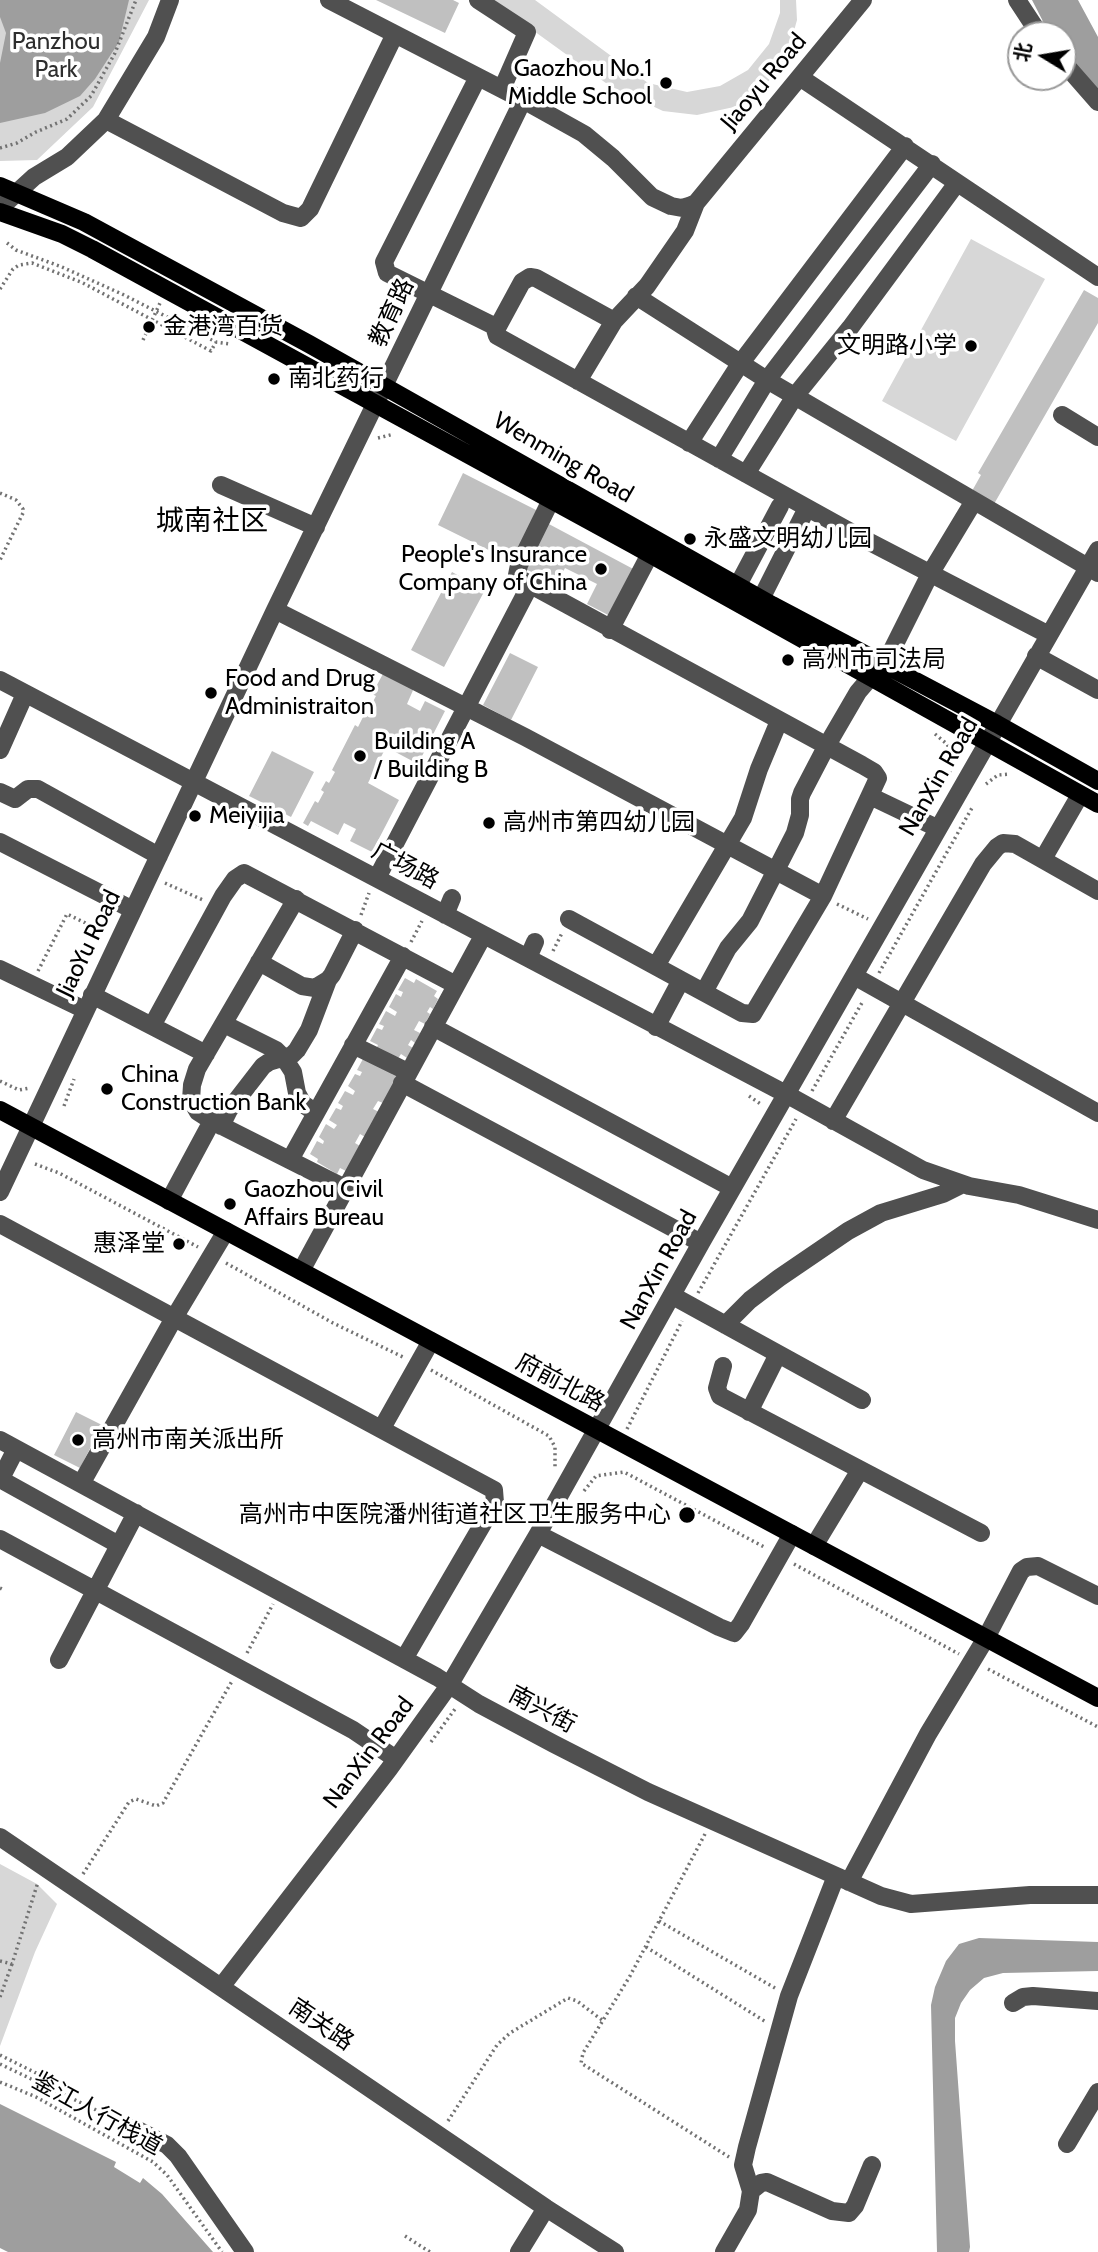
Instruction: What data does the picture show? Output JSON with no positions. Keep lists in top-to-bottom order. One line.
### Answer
{"streets":{"main road":["Wenming Road","府前北路"],"street":["Jiaoyu Road","教育路","NanXin Road","广场路","JiaoYu Road","南兴街","南关路"],"path":["鉴江人行栈道"]},"crossings":[["教育路","Wenming Road"],["教育路","广场路"],["教育路","JiaoYu Road"],["Wenming Road","NanXin Road"],["NanXin Road","广场路"],["NanXin Road","府前北路"],["NanXin Road","南兴街"],["NanXin Road","南关路"],["广场路","JiaoYu Road"],["JiaoYu Road","府前北路"]],"districts":["城南社区"],"parks":["Panzhou Park"],"places":["Gaozhou No.1 Middle School","金港湾百货","文明路小学","南北药行","永盛文明幼儿园","People's Insurance Company of China","高州市司法局","Food and Drug Administraiton","Building A / Building B","Meiyijia","高州市第四幼儿园","China Construction Bank","Gaozhou Civil Affairs Bureau","惠泽堂","高州市南关派出所","高州市中医院潘州街道社区卫生服务中心"],"north":"left"}
